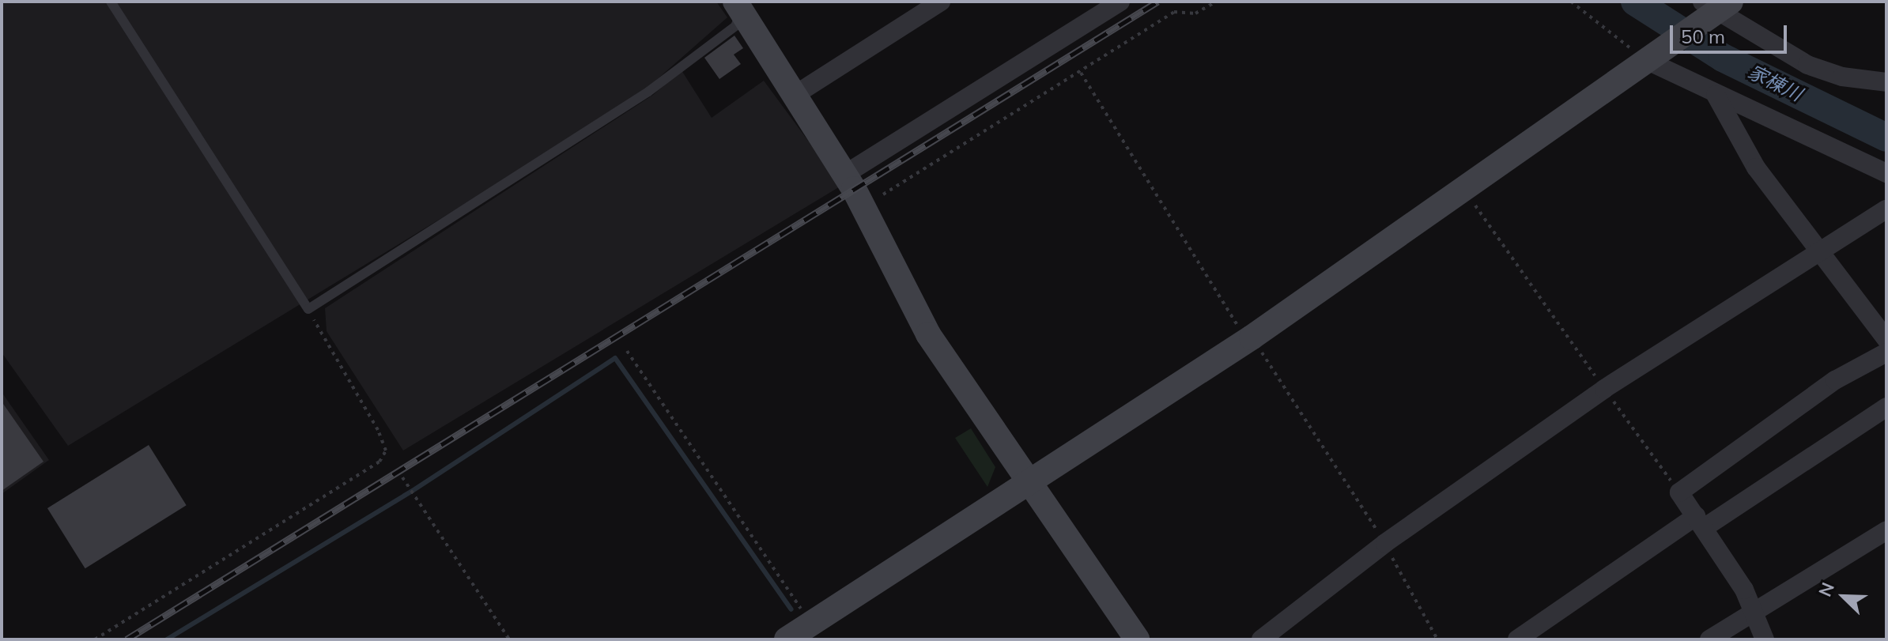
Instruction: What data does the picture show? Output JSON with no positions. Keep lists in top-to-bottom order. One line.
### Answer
{"water":["家棟川"],"scale_bar":"50 m","north":"top left"}
